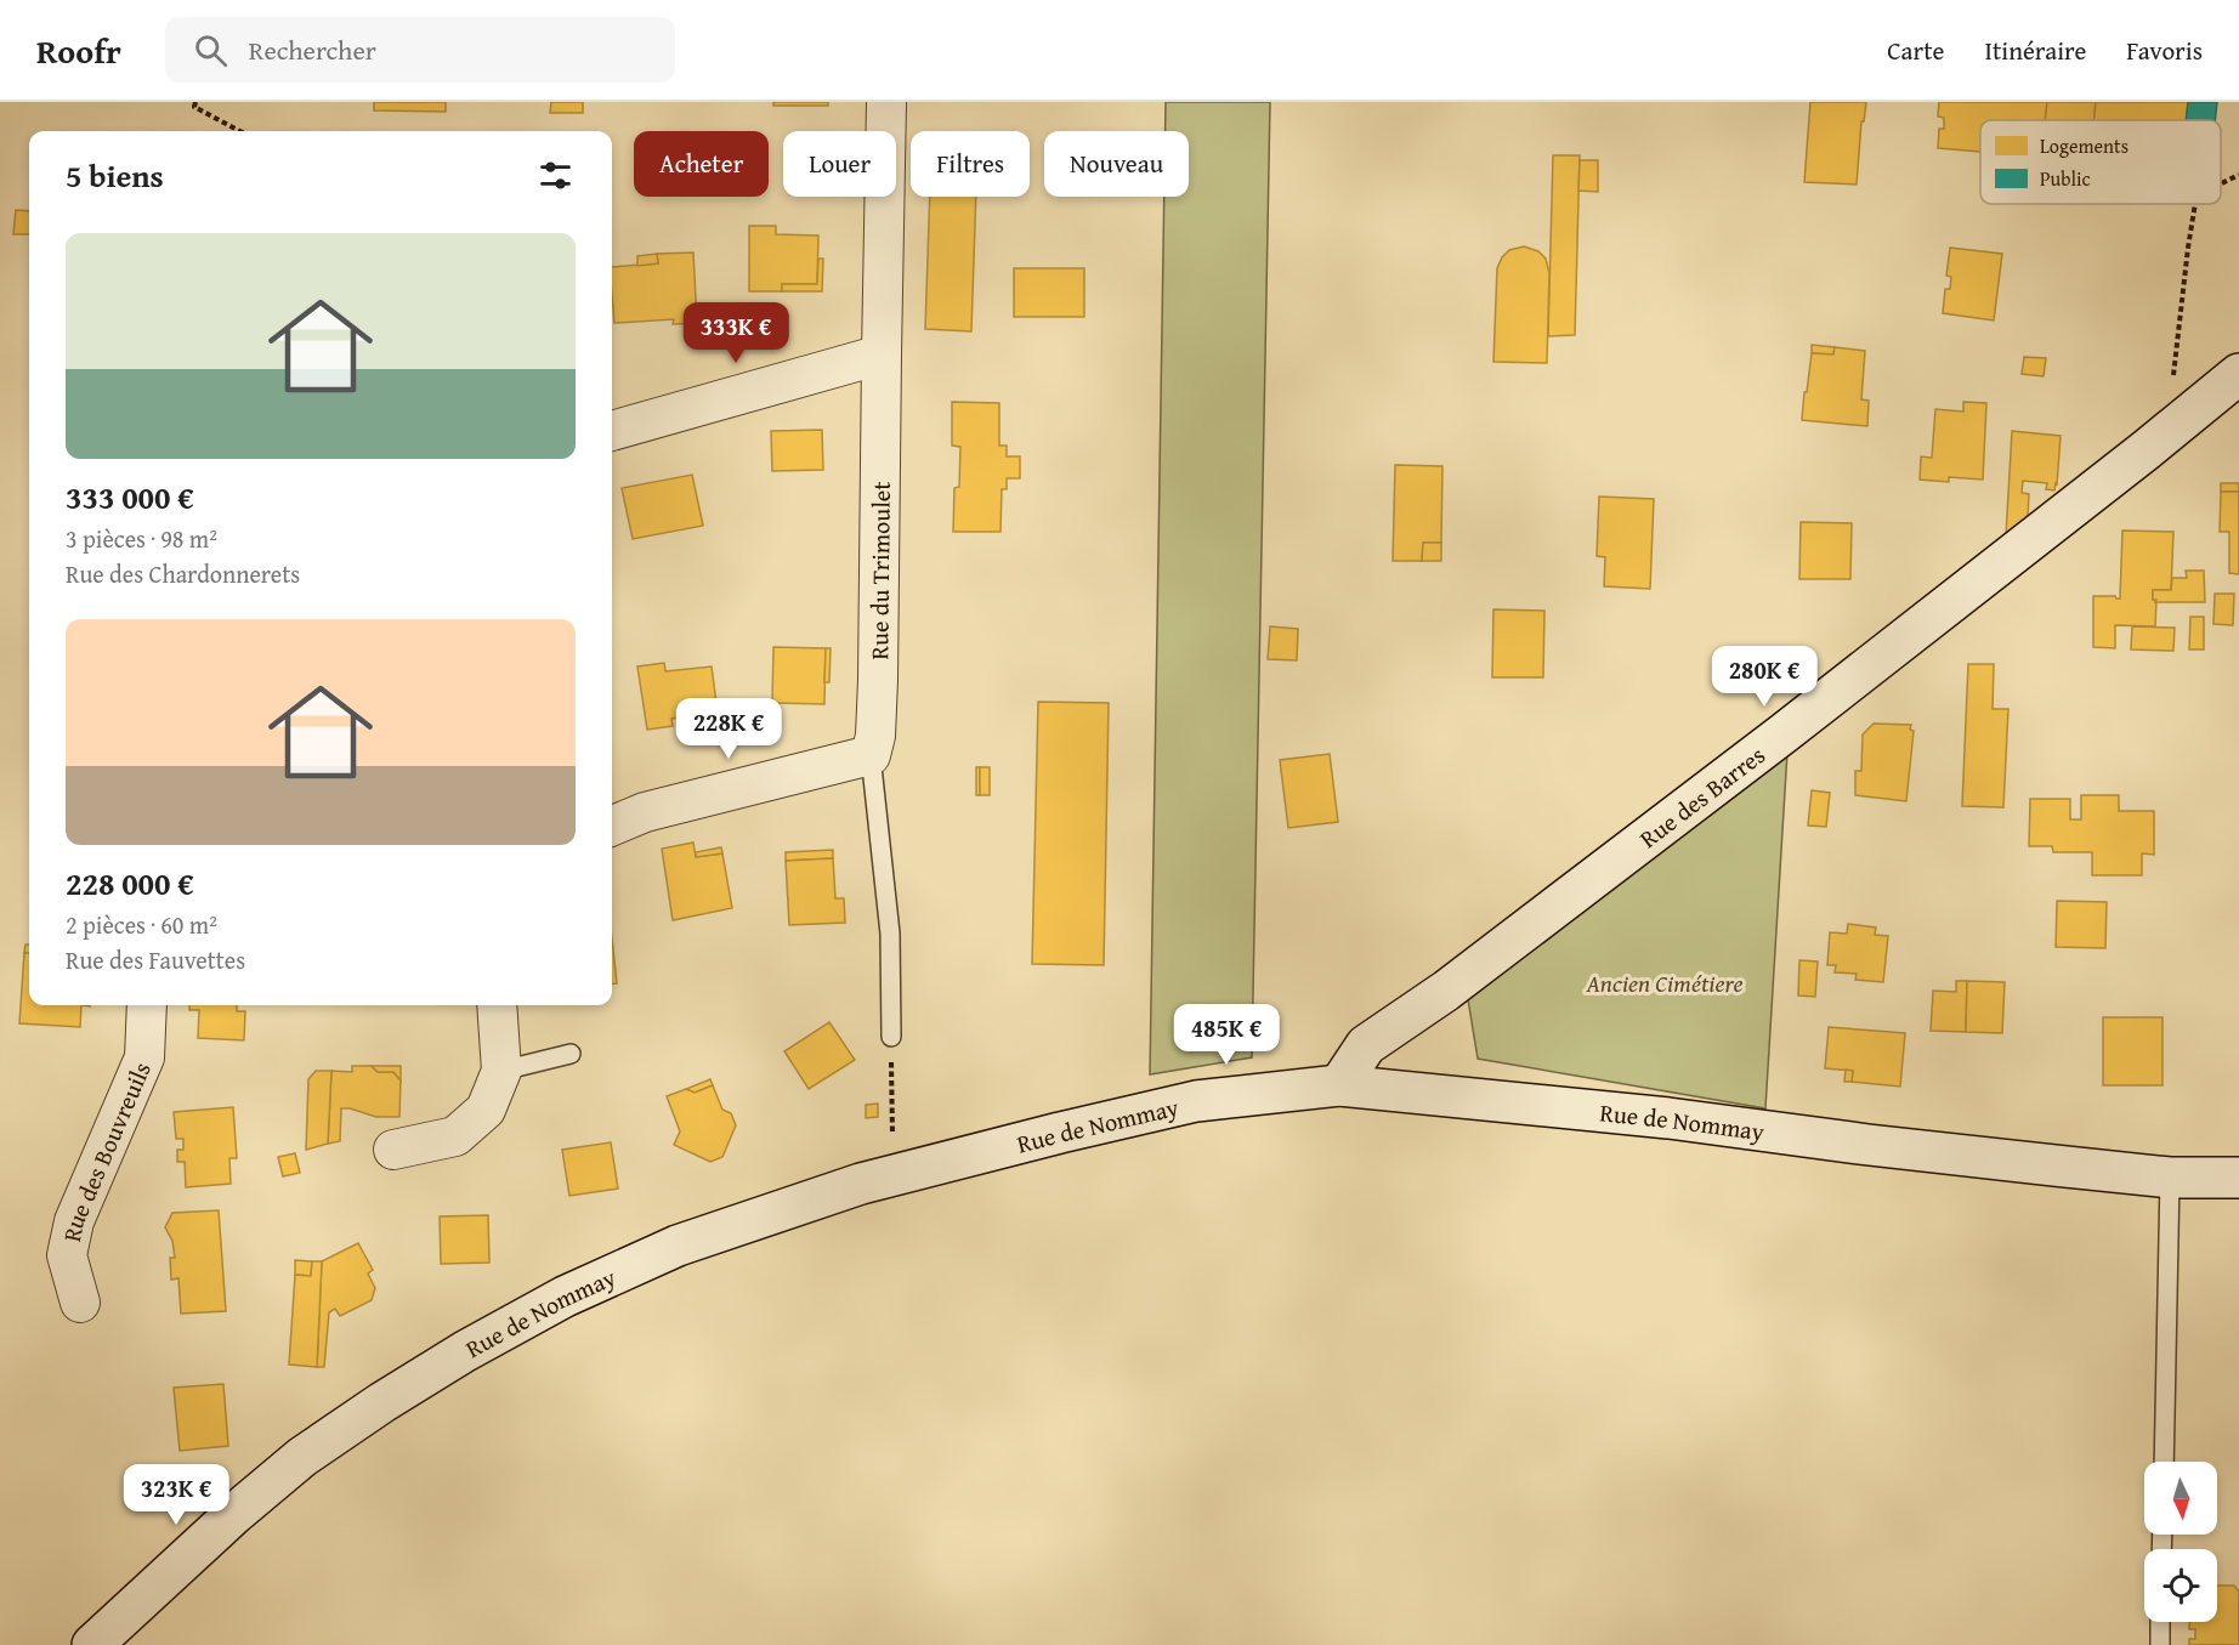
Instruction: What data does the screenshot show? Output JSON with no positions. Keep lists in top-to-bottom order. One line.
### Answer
{"streets":{"street":["Rue du Trimoulet","Rue des Barres","Rue de Nommay","Rue des Bouvreuils"]},"crossings":[["Rue des Barres","Rue de Nommay"]],"parks":["Ancien Cimétiere"],"legend":["Logements","Public"],"north":"bottom","page":{"header":"Roofr","search":"Rechercher","nav":["Carte","Itinéraire","Favoris"],"chip":["Acheter","Louer","Filtres","Nouveau"],"heading":"5 biens","list":[{"name":"333 000 €","note":"3 pièces · 98 m² · Rue des Chardonnerets"},{"name":"228 000 €","note":"2 pièces · 60 m² · Rue des Fauvettes"}],"price":["333K €","280K €","228K €","485K €","323K €"]}}
